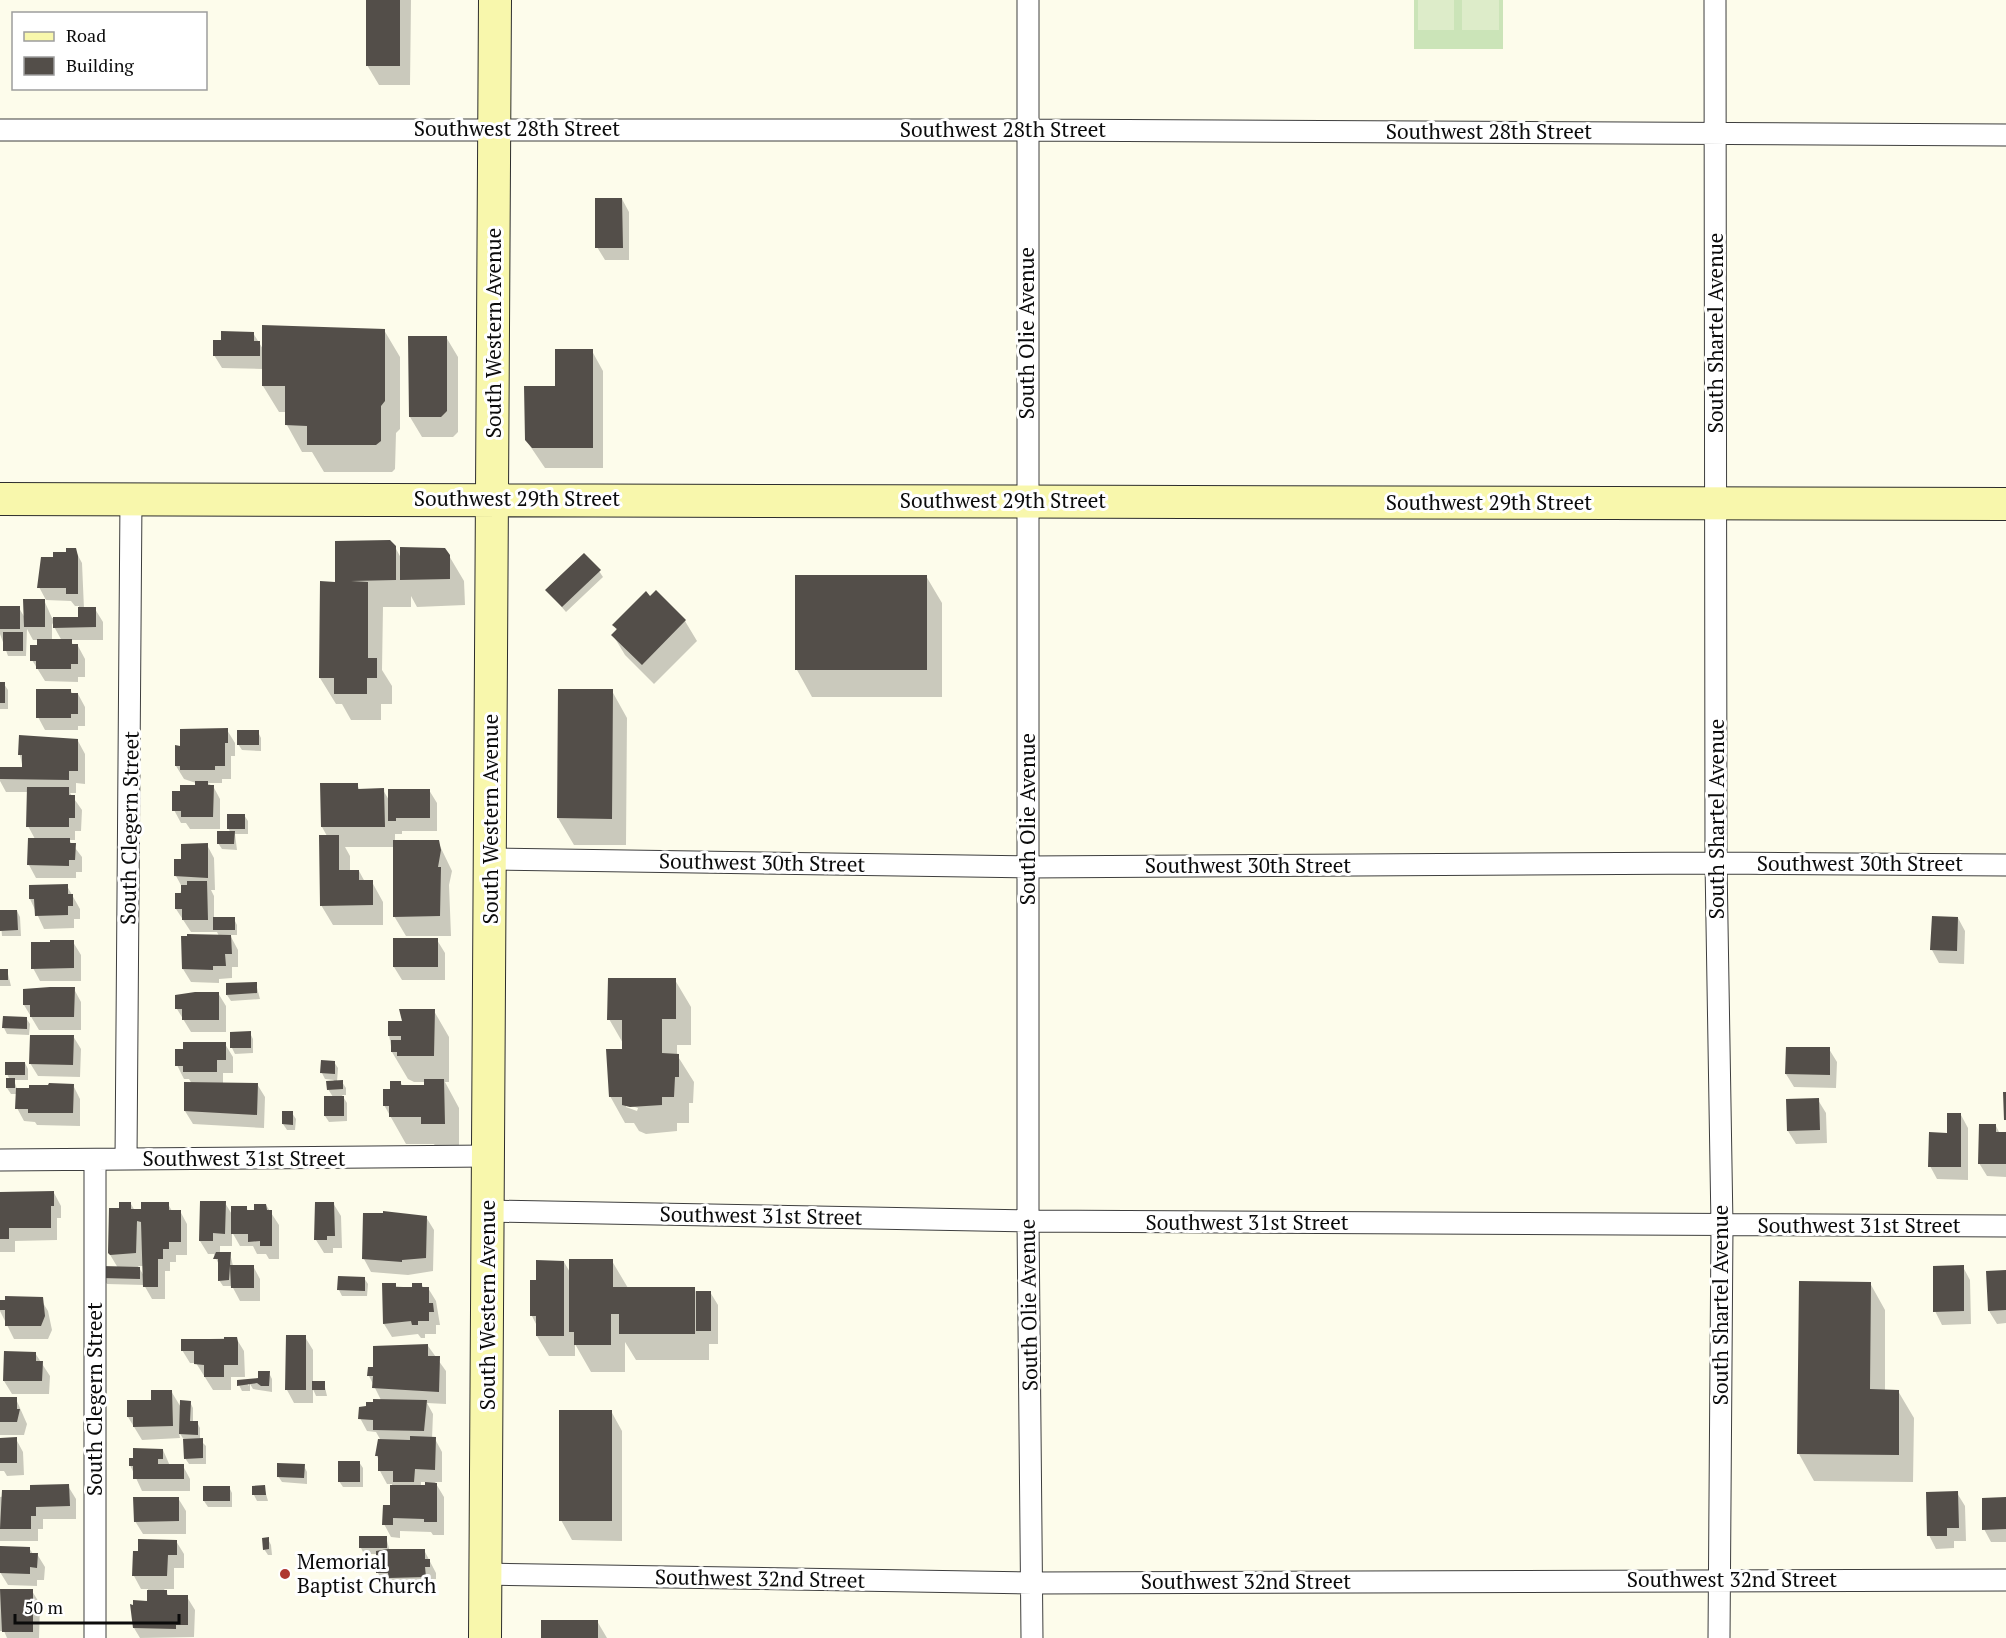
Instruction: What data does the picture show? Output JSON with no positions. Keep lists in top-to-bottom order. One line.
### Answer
{"streets":{"main road":["South Western Avenue","Southwest 29th Street"],"street":["Southwest 28th Street","South Olie Avenue","South Shartel Avenue","South Clegern Street","Southwest 30th Street","Southwest 31st Street","Southwest 32nd Street"]},"crossings":[["Southwest 28th Street","South Western Avenue"],["Southwest 28th Street","South Olie Avenue"],["Southwest 28th Street","South Shartel Avenue"],["South Western Avenue","Southwest 29th Street"],["South Western Avenue","Southwest 30th Street"],["South Western Avenue","Southwest 31st Street"],["South Western Avenue","Southwest 32nd Street"],["South Olie Avenue","Southwest 29th Street"],["South Olie Avenue","Southwest 30th Street"],["South Olie Avenue","Southwest 31st Street"],["South Olie Avenue","Southwest 32nd Street"],["South Shartel Avenue","Southwest 29th Street"],["South Shartel Avenue","Southwest 30th Street"],["South Shartel Avenue","Southwest 31st Street"],["South Shartel Avenue","Southwest 32nd Street"],["Southwest 29th Street","South Clegern Street"],["South Clegern Street","Southwest 31st Street"]],"places":["Memorial Baptist Church"],"legend":["Road","Building"],"scale_bar":"50 m"}
